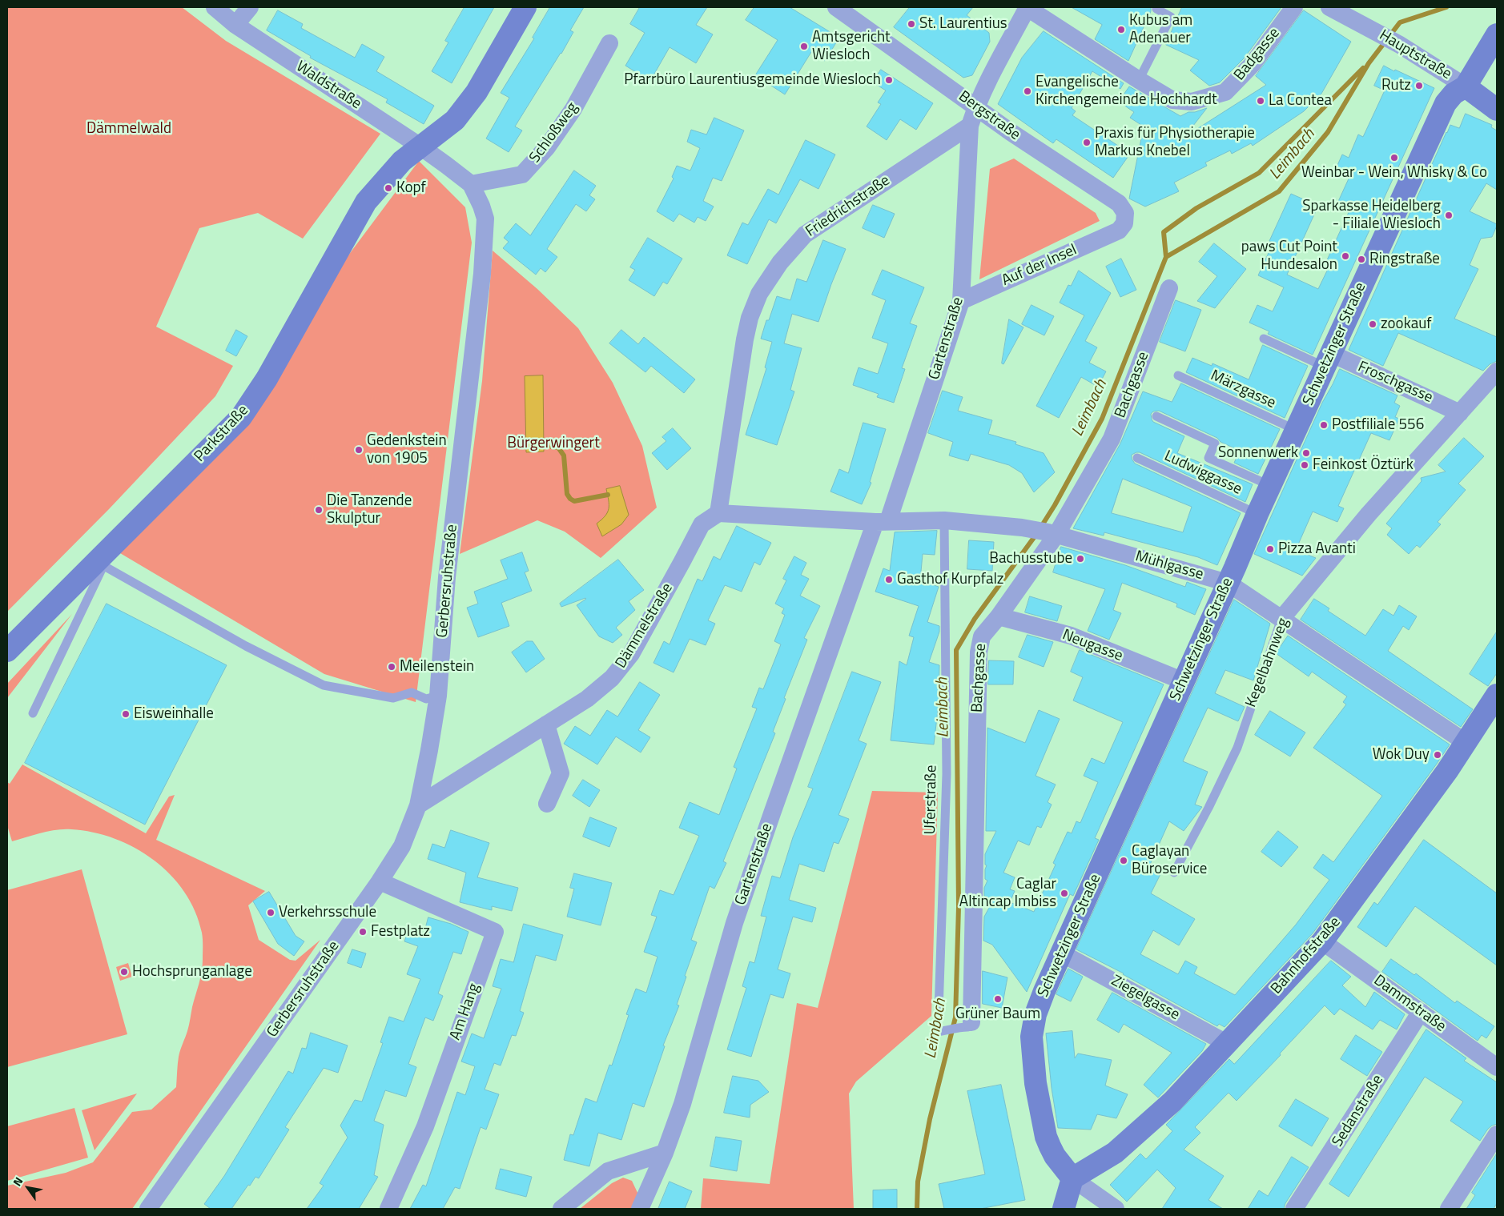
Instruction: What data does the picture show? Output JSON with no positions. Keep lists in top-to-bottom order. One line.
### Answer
{"streets":{"street":["Badgasse","Hauptstraße","Waldstraße","Bergstraße","Schloßweg","Friedrichstraße","Auf der Insel","Gartenstraße","Schwetzinger Straße","Froschgasse","Bachgasse","Parkstraße","Mühlgasse","Gerbersruhstraße","Dämmelstraße","Neugasse","Kegelbahnweg","Bahnhofstraße","Ziegelgasse","Dammstraße","Am Hang","Sedanstraße"],"lane":["Märzgasse","Ludwiggasse","Uferstraße"]},"crossings":[["Hauptstraße","Schwetzinger Straße"],["Waldstraße","Parkstraße"],["Waldstraße","Gerbersruhstraße"],["Bergstraße","Auf der Insel"],["Schloßweg","Gerbersruhstraße"],["Friedrichstraße","Gartenstraße"],["Friedrichstraße","Dämmelstraße"],["Auf der Insel","Gartenstraße"],["Gartenstraße","Mühlgasse"],["Schwetzinger Straße","Froschgasse"],["Schwetzinger Straße","Märzgasse"],["Schwetzinger Straße","Ludwiggasse"],["Schwetzinger Straße","Mühlgasse"],["Schwetzinger Straße","Neugasse"],["Schwetzinger Straße","Bahnhofstraße"],["Schwetzinger Straße","Ziegelgasse"],["Froschgasse","Kegelbahnweg"],["Bachgasse","Mühlgasse"],["Bachgasse","Neugasse"],["Bachgasse","Uferstraße"],["Parkstraße","Gerbersruhstraße"],["Mühlgasse","Kegelbahnweg"],["Mühlgasse","Uferstraße"],["Mühlgasse","Bahnhofstraße"],["Gerbersruhstraße","Dämmelstraße"],["Gerbersruhstraße","Am Hang"],["Bahnhofstraße","Ziegelgasse"],["Bahnhofstraße","Dammstraße"],["Dammstraße","Sedanstraße"]],"water":["Leimbach"],"parks":["Dämmelwald","Bürgerwingert"],"places":["St. Laurentius","Kubus am Adenauer","Amtsgericht Wiesloch","Pfarrbüro Laurentiusgemeinde Wiesloch","Rutz","Evangelische Kirchengemeinde Hochhardt","La Contea","Praxis für Physiotherapie Markus Knebel","Weinbar - Wein, Whisky & Co","Kopf","Sparkasse Heidelberg - Filiale Wiesloch","paws Cut Point Hundesalon","Ringstraße","zookauf","Postfiliale 556","Gedenkstein von 1905","Sonnenwerk","Feinkost Öztürk","Die Tanzende Skulptur","Pizza Avanti","Bachusstube","Gasthof Kurpfalz","Meilenstein","Eisweinhalle","Wok Duy","Caglayan Büroservice","Caglar Altincap Imbiss","Verkehrsschule","Festplatz","Hochsprunganlage","Grüner Baum"],"north":"top left"}
